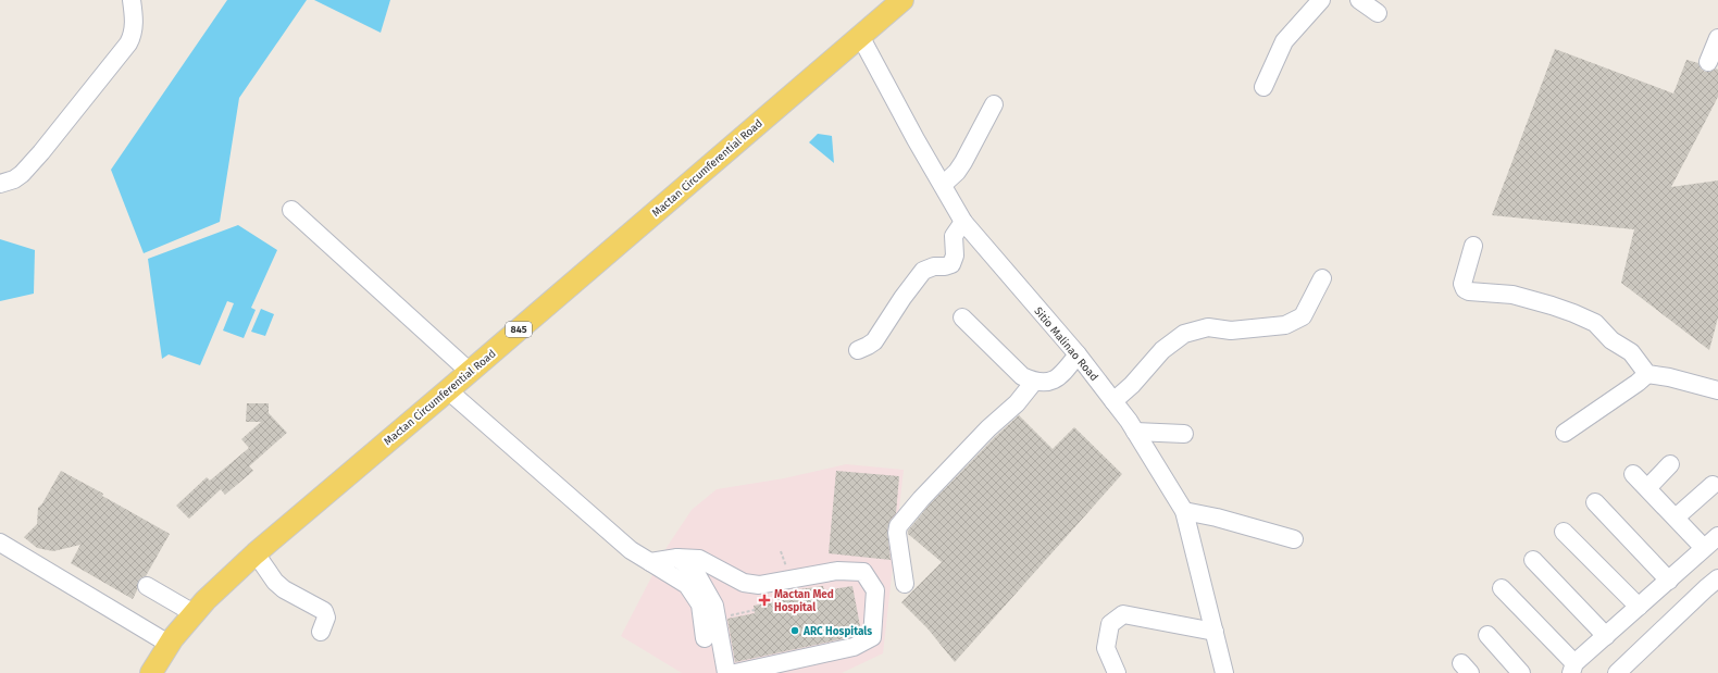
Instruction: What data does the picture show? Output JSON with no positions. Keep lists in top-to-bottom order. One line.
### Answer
{"streets":{"main road":["Mactan Circumferential Road","845"],"street":["Sitio Malinao Road"]},"crossings":[["Mactan Circumferential Road","Sitio Malinao Road"]],"places":{"health":["Mactan Med Hospital"],"other":["ARC Hospitals"]}}
